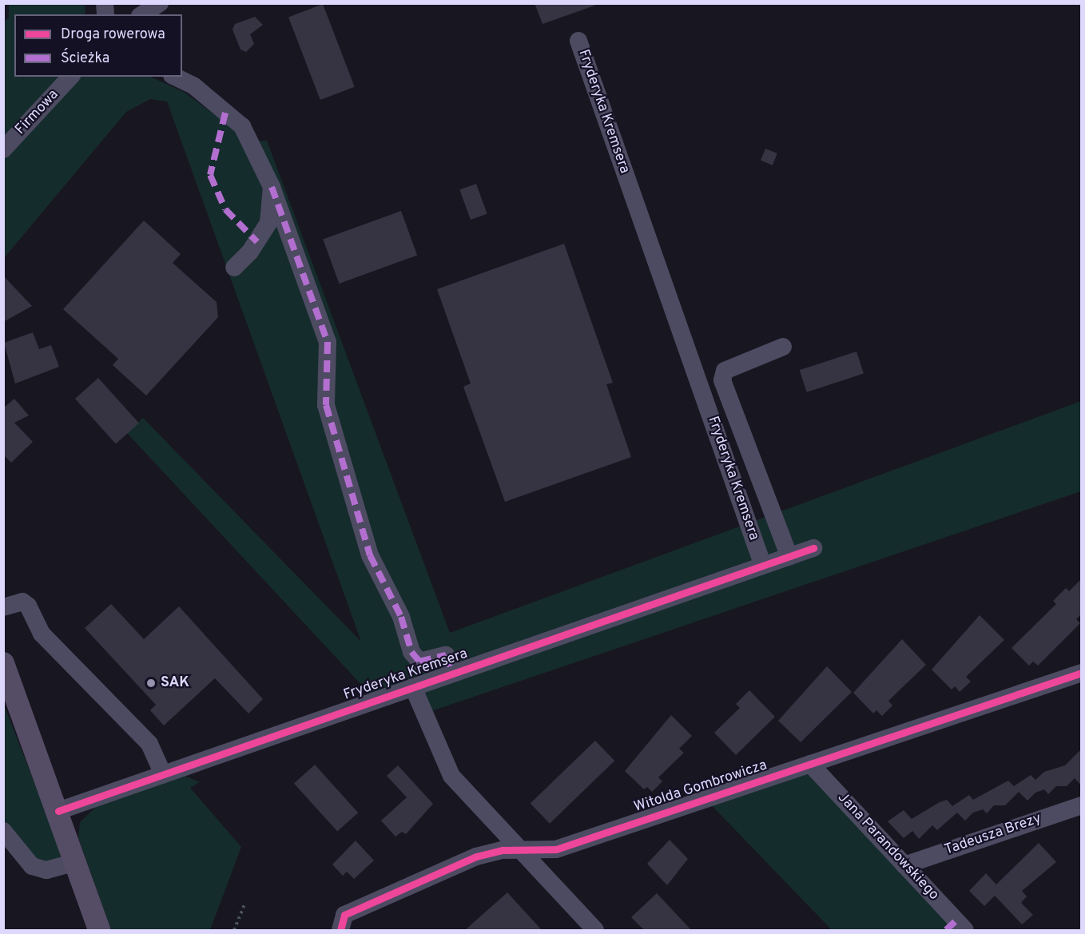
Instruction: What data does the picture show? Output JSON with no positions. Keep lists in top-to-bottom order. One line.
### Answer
{"streets":{"street":["Fryderyka Kremsera","Firmowa","Witolda Gombrowicza","Tadeusza Brezy","Jana Parandowskiego"]},"crossings":[["Fryderyka Kremsera","Witolda Gombrowicza"],["Witolda Gombrowicza","Jana Parandowskiego"],["Tadeusza Brezy","Jana Parandowskiego"]],"places":["SAK"],"legend":["Droga rowerowa","Ścieżka"]}
